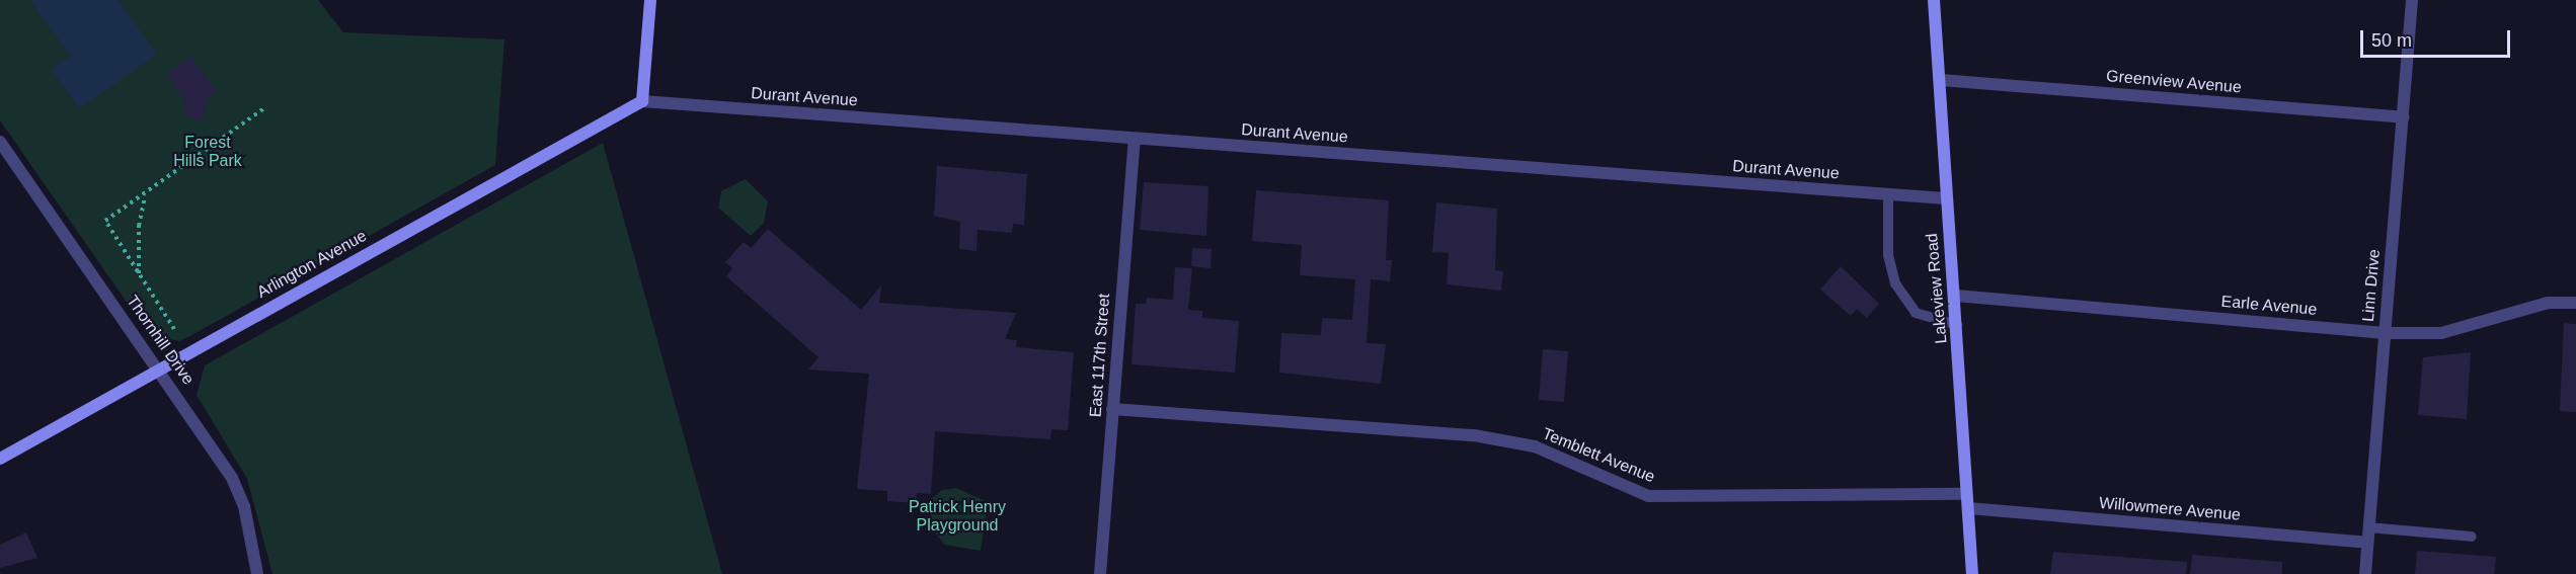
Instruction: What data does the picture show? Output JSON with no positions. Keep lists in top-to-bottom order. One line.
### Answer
{"streets":{"street":["Greenview Avenue","Durant Avenue","Arlington Avenue","Linn Drive","Lakeview Road","Earle Avenue","Thornhill Drive","East 117th Street","Temblett Avenue","Willowmere Avenue"]},"crossings":[["Greenview Avenue","Linn Drive"],["Greenview Avenue","Lakeview Road"],["Durant Avenue","Arlington Avenue"],["Durant Avenue","Lakeview Road"],["Durant Avenue","East 117th Street"],["Arlington Avenue","Thornhill Drive"],["Linn Drive","Earle Avenue"],["Linn Drive","Willowmere Avenue"],["Lakeview Road","Earle Avenue"],["Lakeview Road","Temblett Avenue"],["Lakeview Road","Willowmere Avenue"],["East 117th Street","Temblett Avenue"]],"parks":["Forest Hills Park","Patrick Henry Playground"],"scale_bar":"50 m"}
